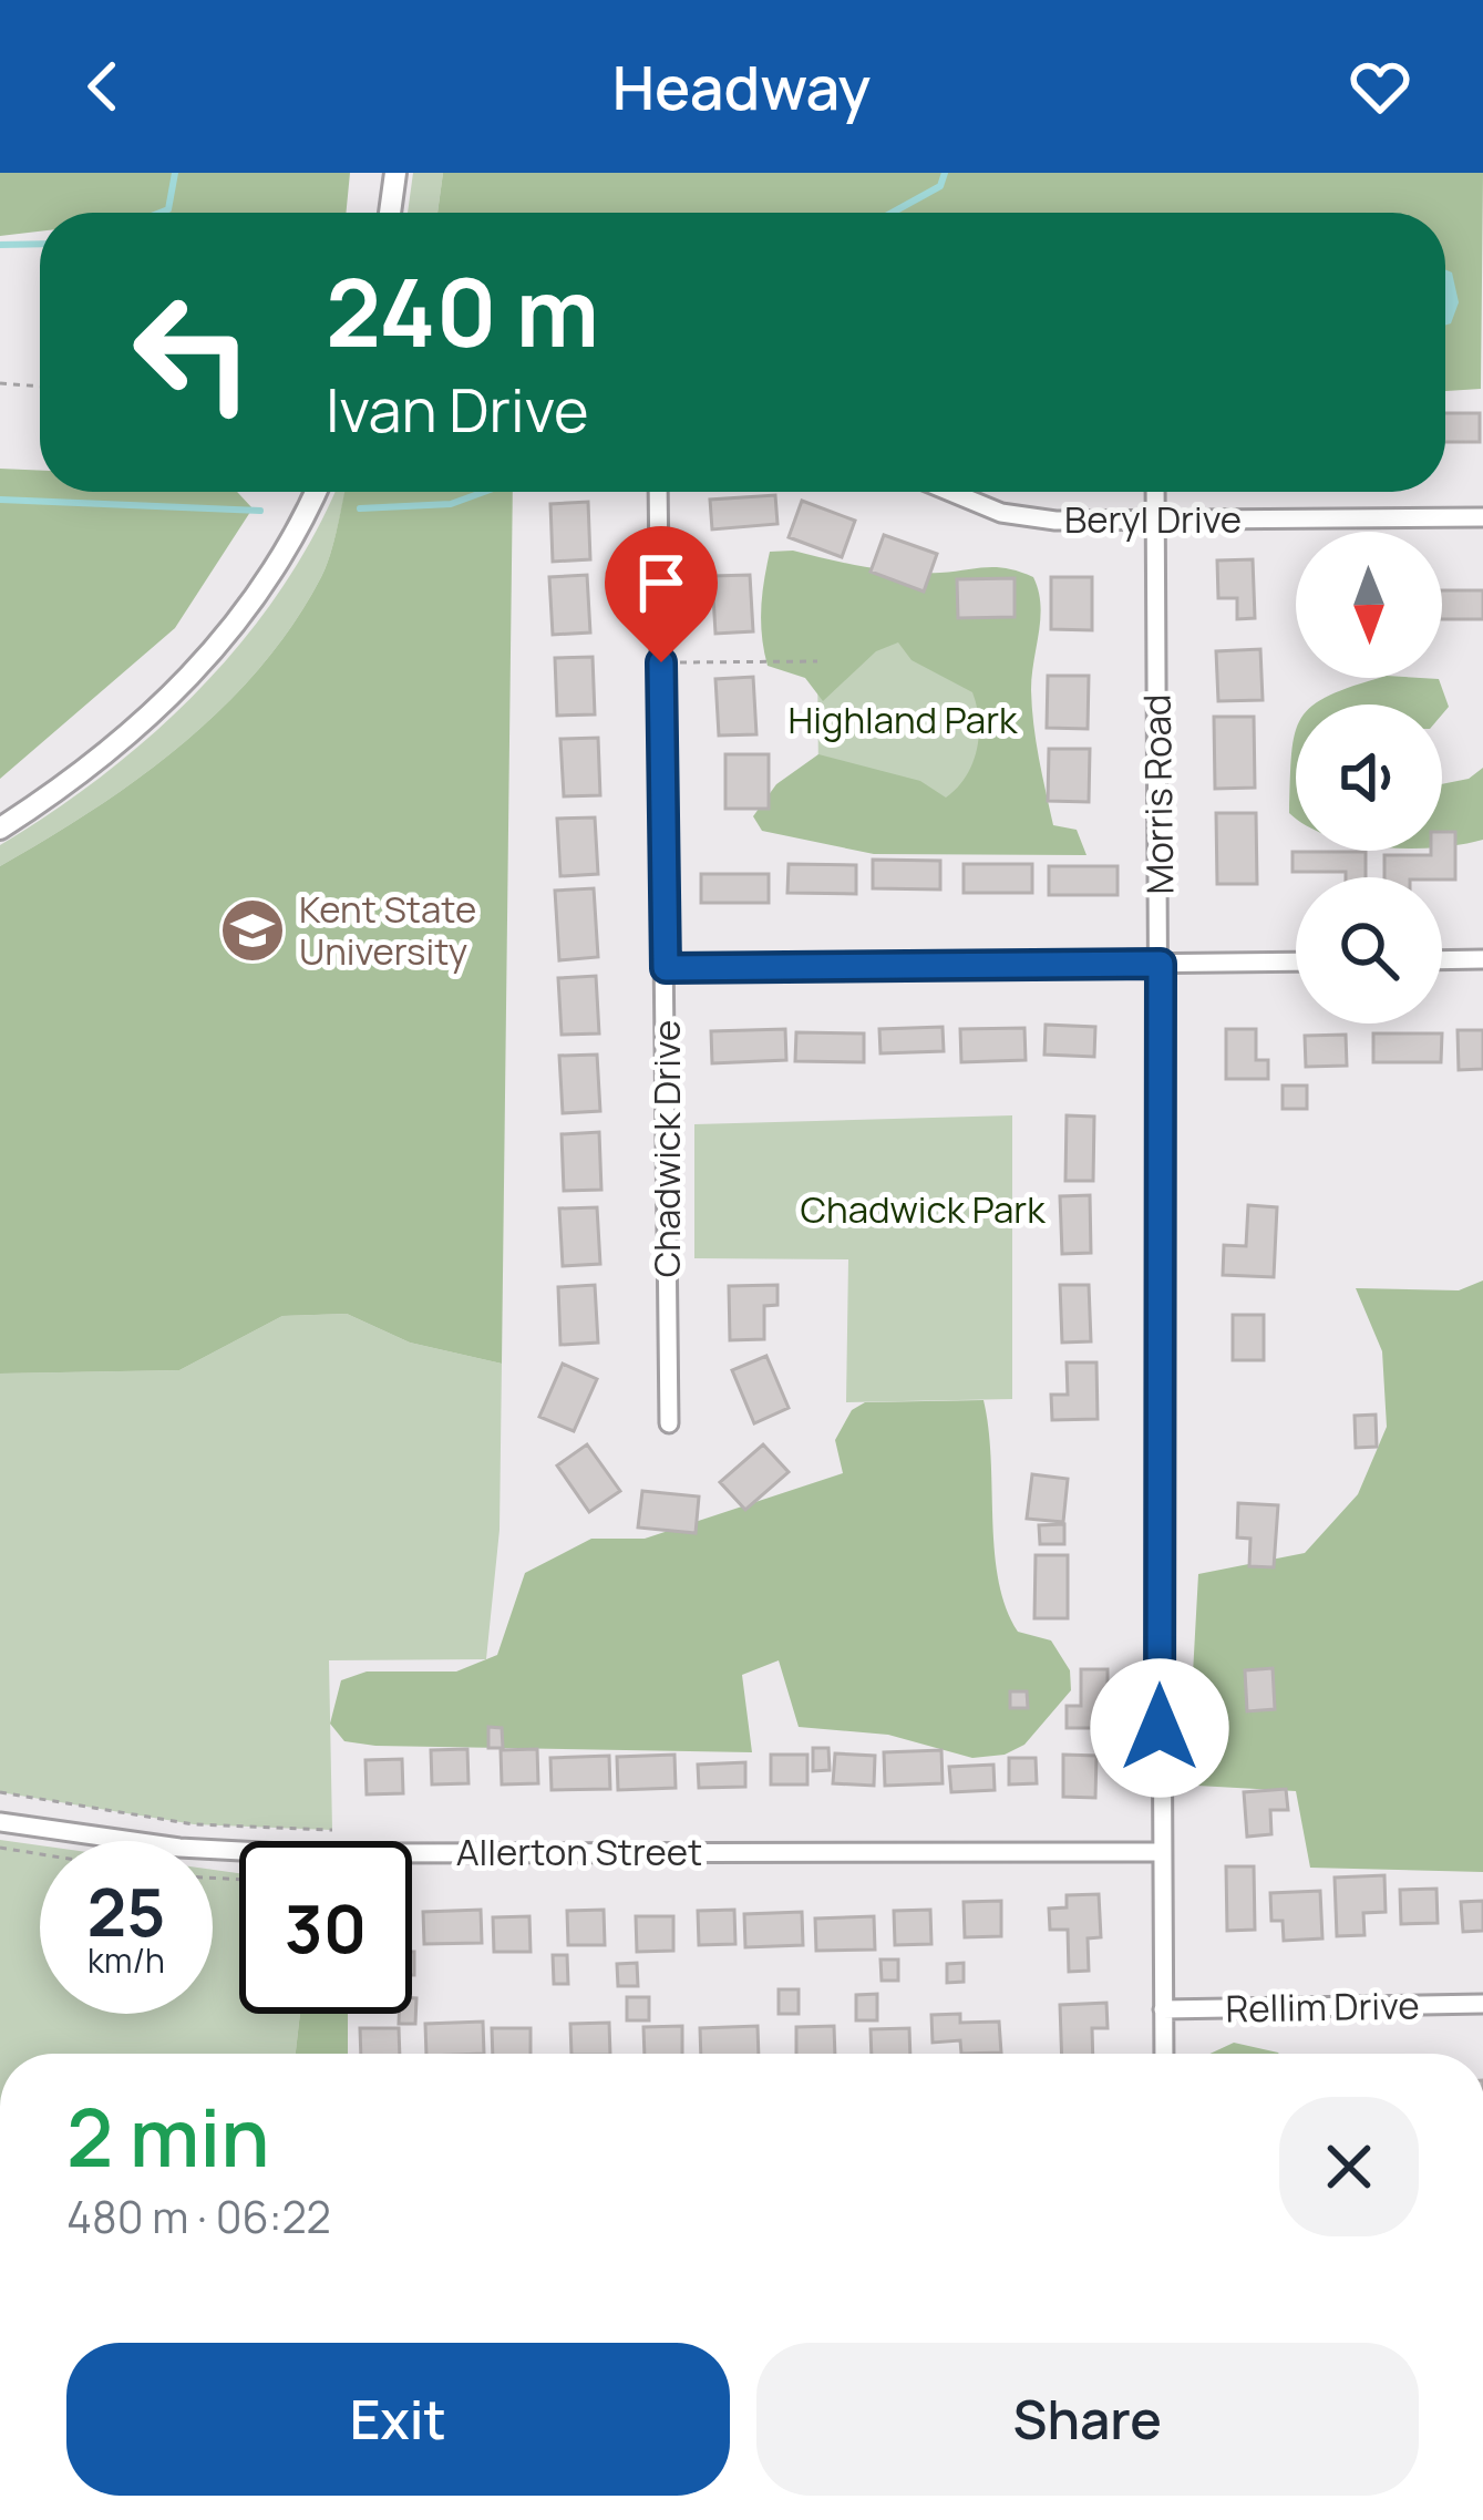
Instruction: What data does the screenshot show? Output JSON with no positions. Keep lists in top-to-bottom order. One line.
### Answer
{"streets":{"street":["Beryl Drive","Morris Road","Chadwick Drive","Allerton Street","Rellim Drive"]},"crossings":[["Beryl Drive","Morris Road"],["Morris Road","Allerton Street"],["Morris Road","Rellim Drive"]],"parks":["Highland Park","Chadwick Park"],"places":{"school or university":["Kent State University"]},"north":"bottom","page":{"header":"Headway","turn":["240 m","Ivan Drive"],"speed":"25 km/h","limit":"30","heading":["2 min","480 m · 06:22"],"buttons":["Exit","Share"]}}
